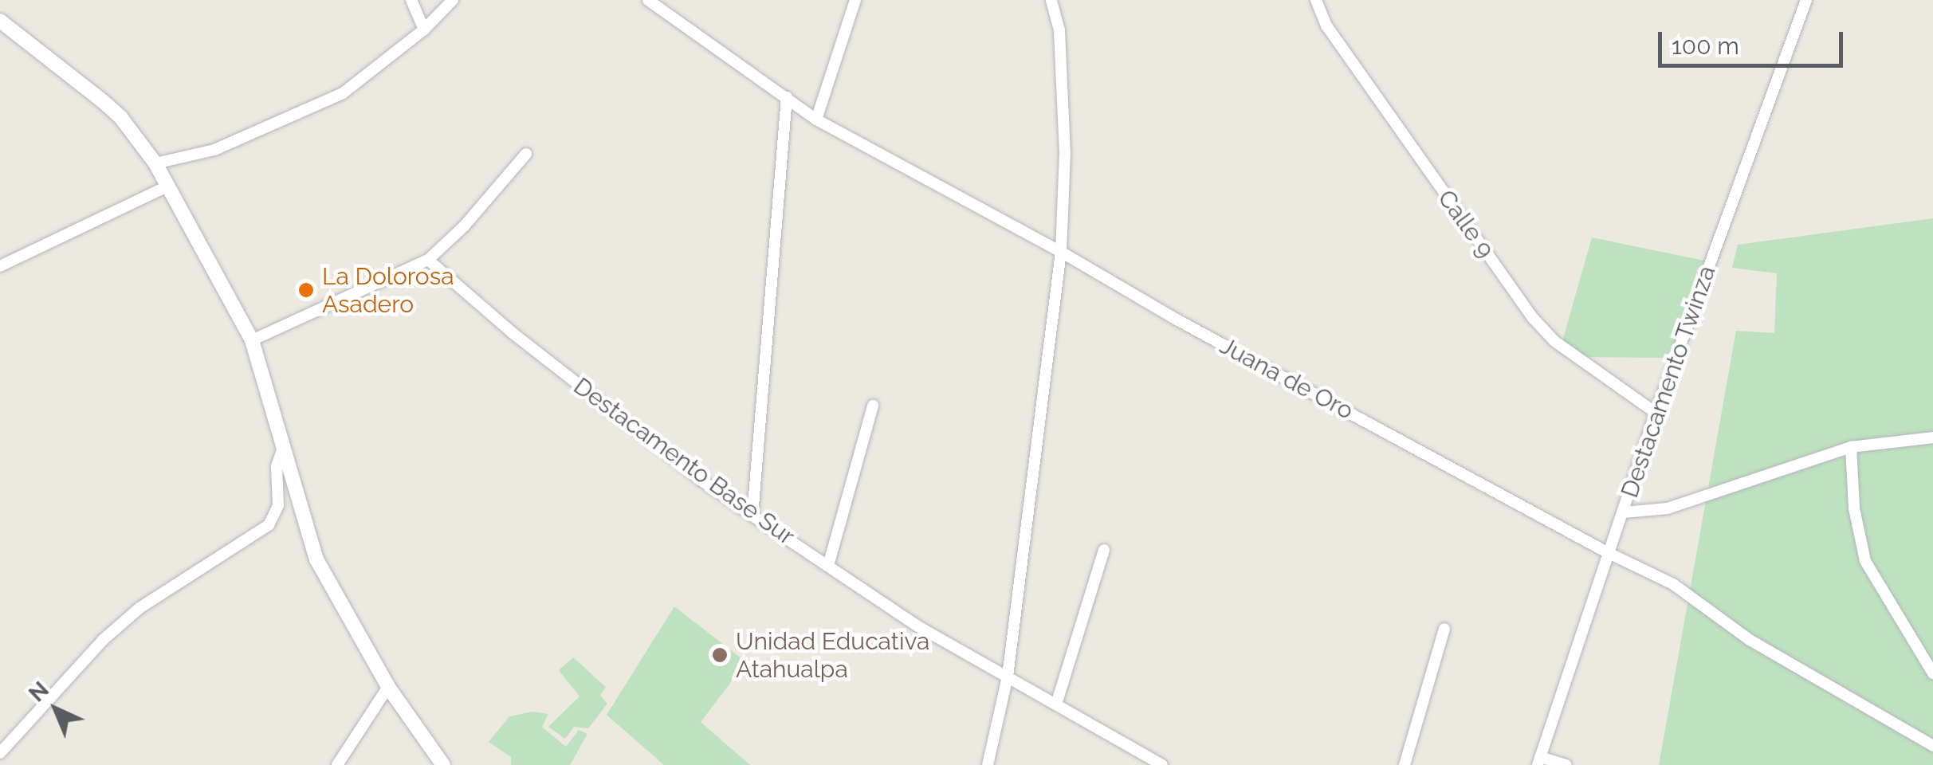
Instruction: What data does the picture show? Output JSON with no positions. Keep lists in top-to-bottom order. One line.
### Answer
{"streets":{"street":["Calle 9","Juana de Oro","Destacamento Twinza","Destacamento Base Sur"]},"crossings":[["Calle 9","Destacamento Twinza"],["Juana de Oro","Destacamento Twinza"]],"places":["La Dolorosa Asadero","Unidad Educativa Atahualpa"],"scale_bar":"100 m","north":"top left"}
